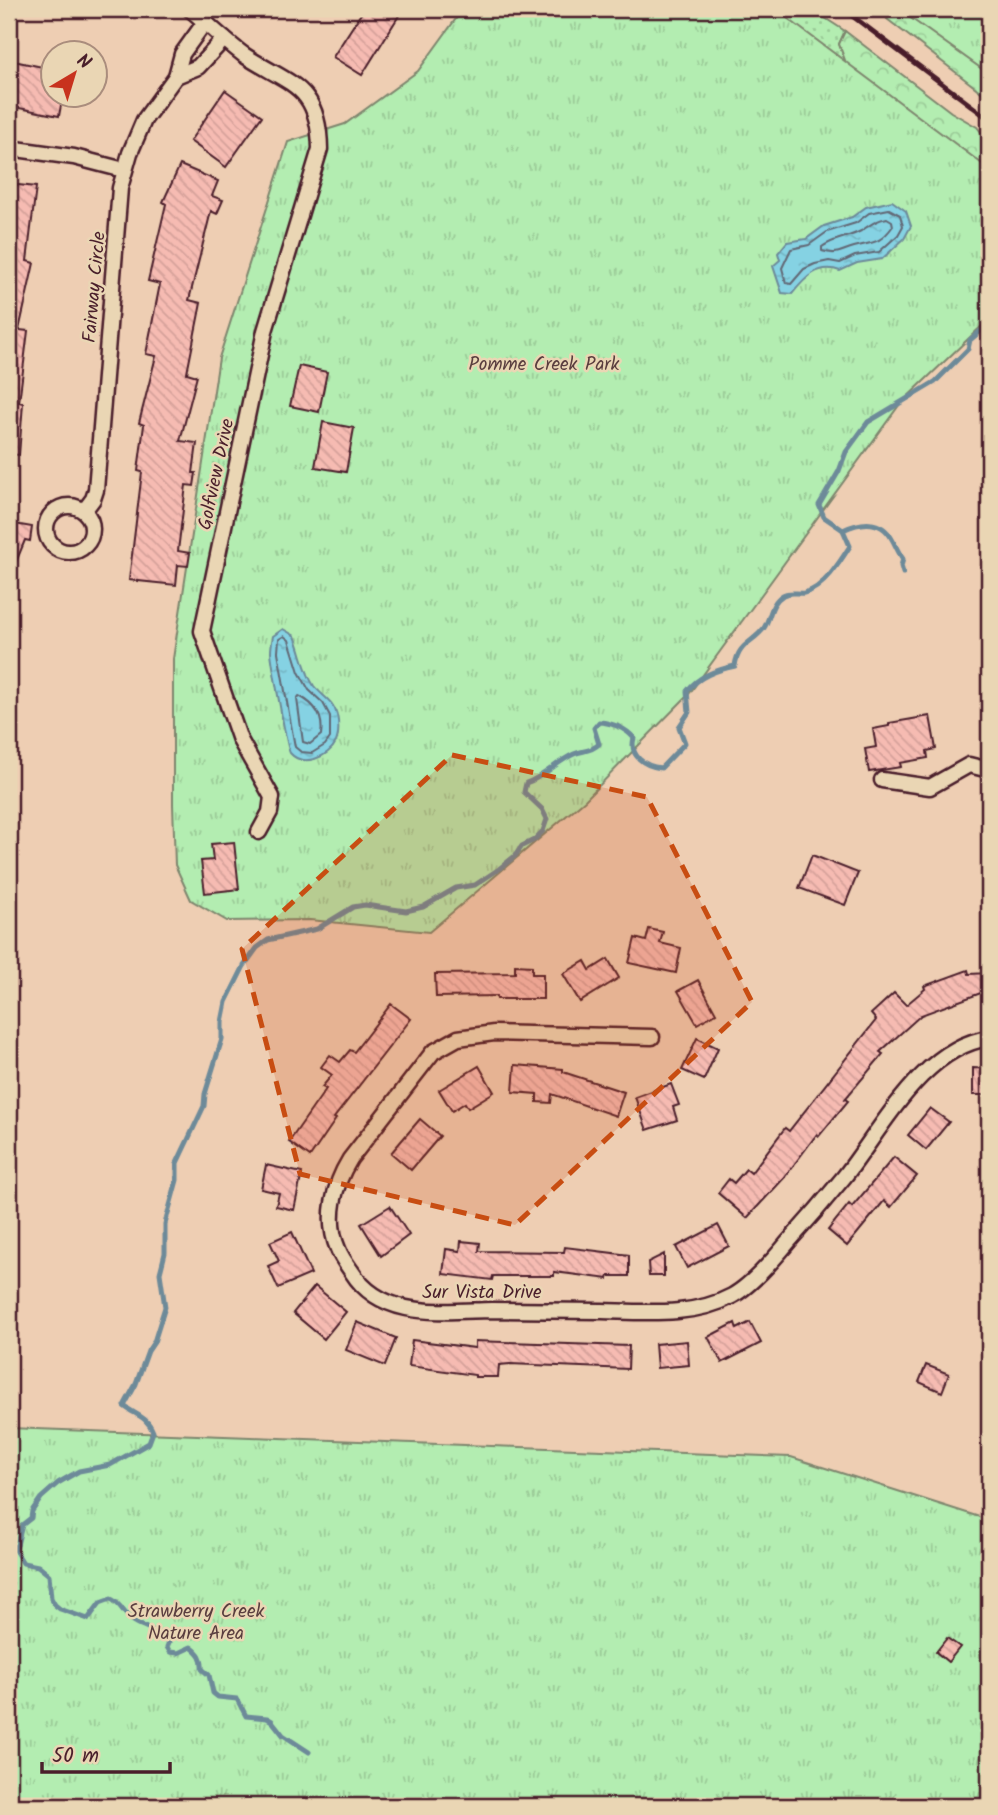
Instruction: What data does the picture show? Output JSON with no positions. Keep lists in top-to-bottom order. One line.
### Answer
{"streets":{"street":["Fairway Circle","Golfview Drive","Sur Vista Drive"]},"crossings":[["Fairway Circle","Golfview Drive"]],"parks":["Pomme Creek Park","Strawberry Creek Nature Area"],"scale_bar":"50 m","north":"top right"}
